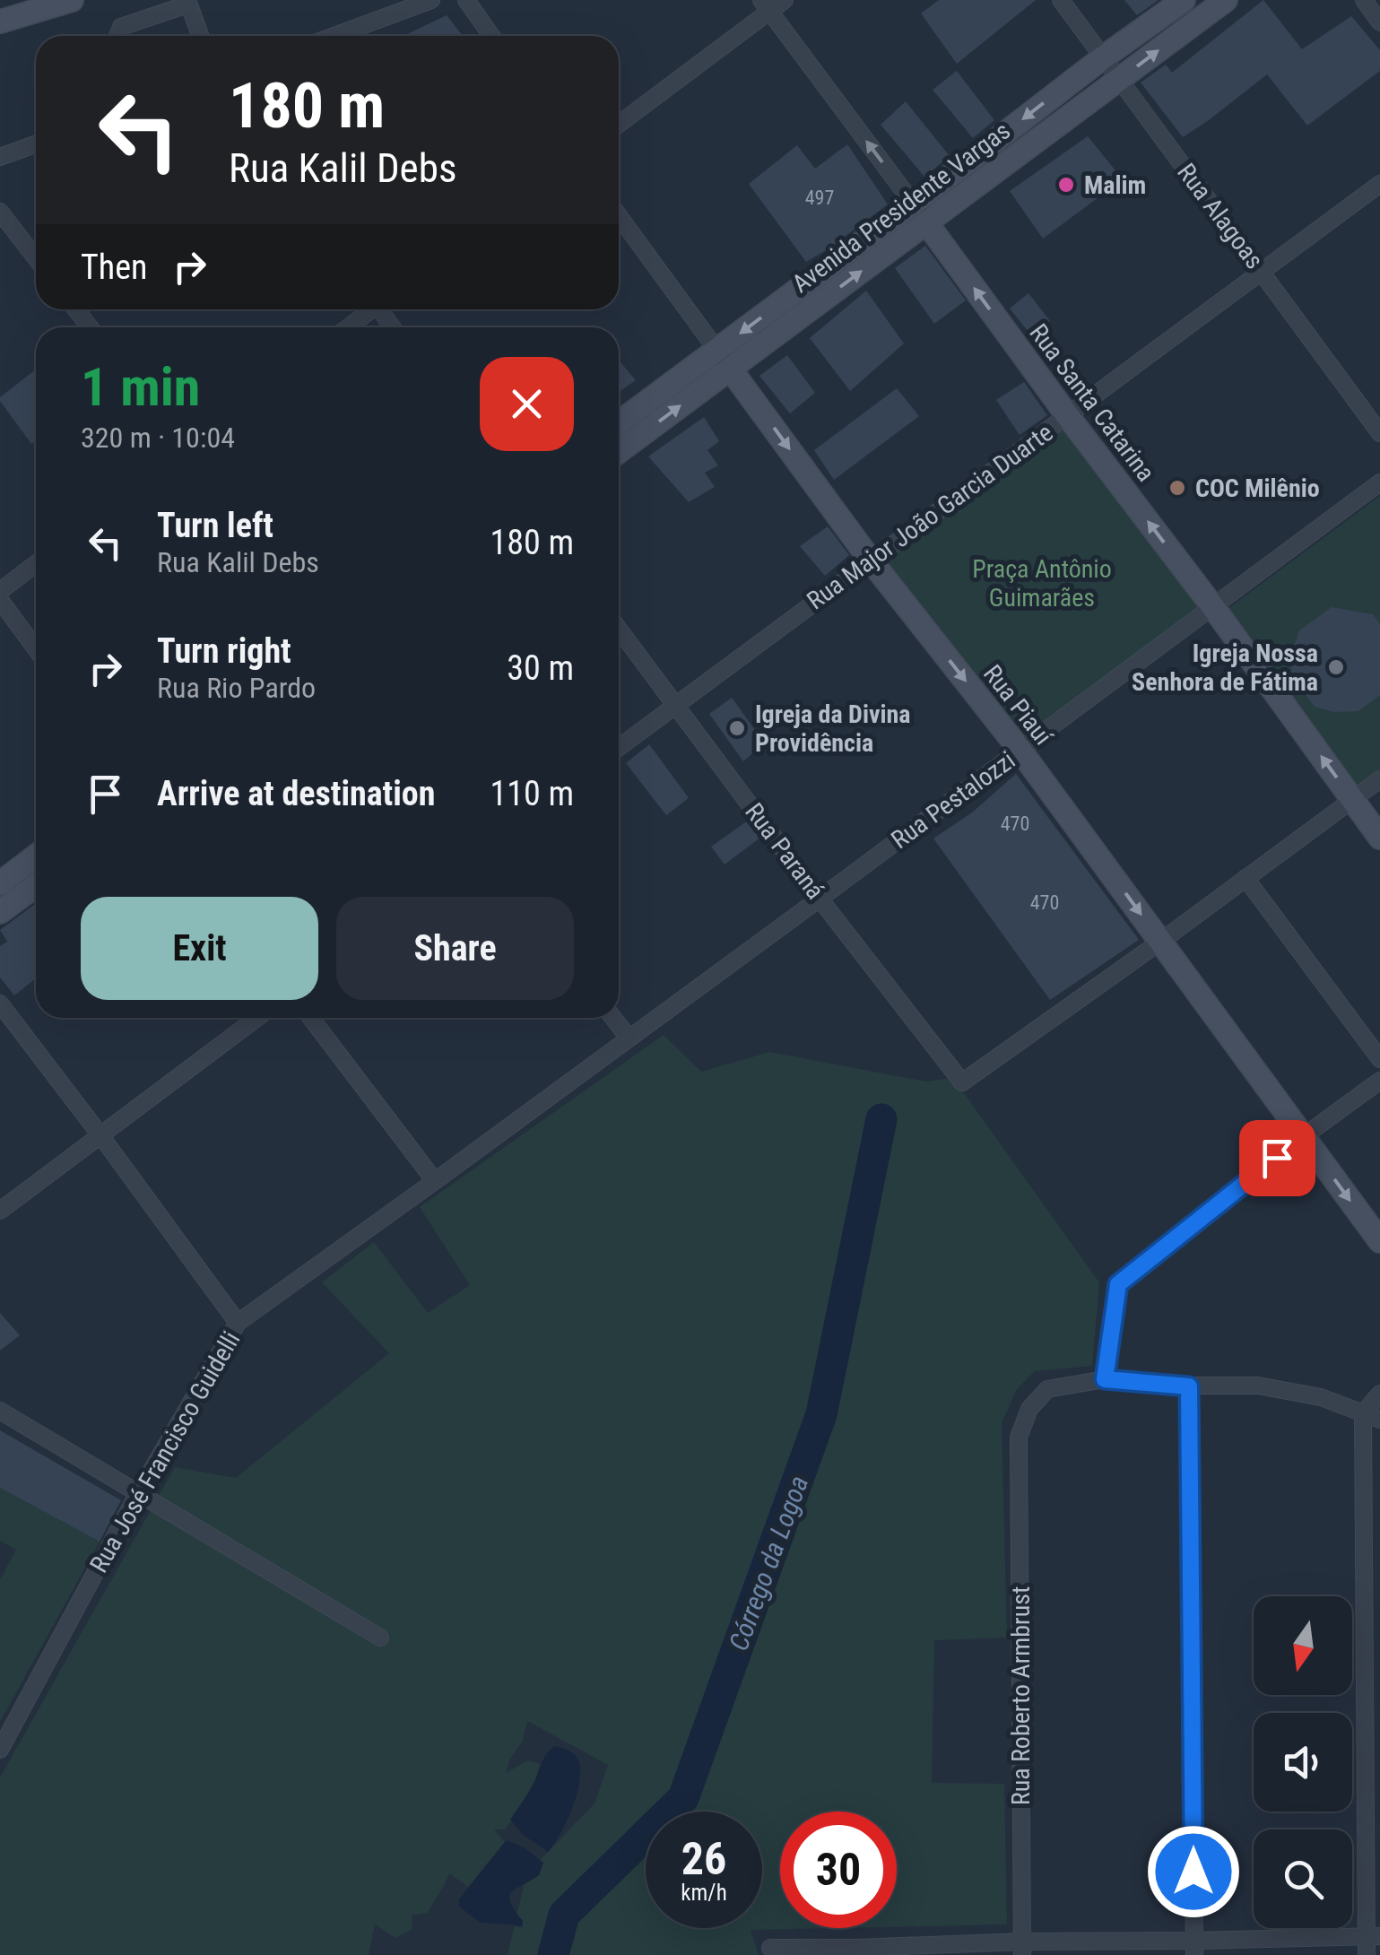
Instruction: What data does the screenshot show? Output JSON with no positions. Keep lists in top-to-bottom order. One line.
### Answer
{"streets":{"main road":["Avenida Presidente Vargas","Rua Santa Catarina","Rua Piauí"],"street":["Rua Alagoas","Rua Major João Garcia Duarte","Rua Pestalozzi","Rua Paraná","Rua José Francisco Guidelli","Rua Roberto Armbrust"]},"crossings":[["Avenida Presidente Vargas","Rua Alagoas"],["Avenida Presidente Vargas","Rua Santa Catarina"],["Avenida Presidente Vargas","Rua Piauí"],["Rua Alagoas","Rua Major João Garcia Duarte"],["Rua Santa Catarina","Rua Major João Garcia Duarte"],["Rua Santa Catarina","Rua Pestalozzi"],["Rua Major João Garcia Duarte","Rua Piauí"],["Rua Major João Garcia Duarte","Rua Paraná"],["Rua Piauí","Rua Pestalozzi"],["Rua Piauí","Rua Paraná"],["Rua Pestalozzi","Rua Paraná"],["Rua Pestalozzi","Rua José Francisco Guidelli"]],"one_way":["Rua Santa Catarina","Rua Piauí"],"water":["Córrego da Logoa"],"parks":["Praça Antônio Guimarães"],"places":["Malim","COC Milênio","Igreja Nossa Senhora de Fátima","Igreja da Divina Providência"],"house_numbers":["497","470","470"],"north":"bottom","page":{"turn":["180 m","Rua Kalil Debs"],"then":"Then","heading":["1 min","320 m · 10:04"],"list":[{"name":"Turn left","note":"Rua Kalil Debs","value":"180 m"},{"name":"Turn right","note":"Rua Rio Pardo","value":"30 m"},{"name":"Arrive at destination","value":"110 m"}],"buttons":["Exit","Share"],"speed":"26 km/h","limit":"30"}}
